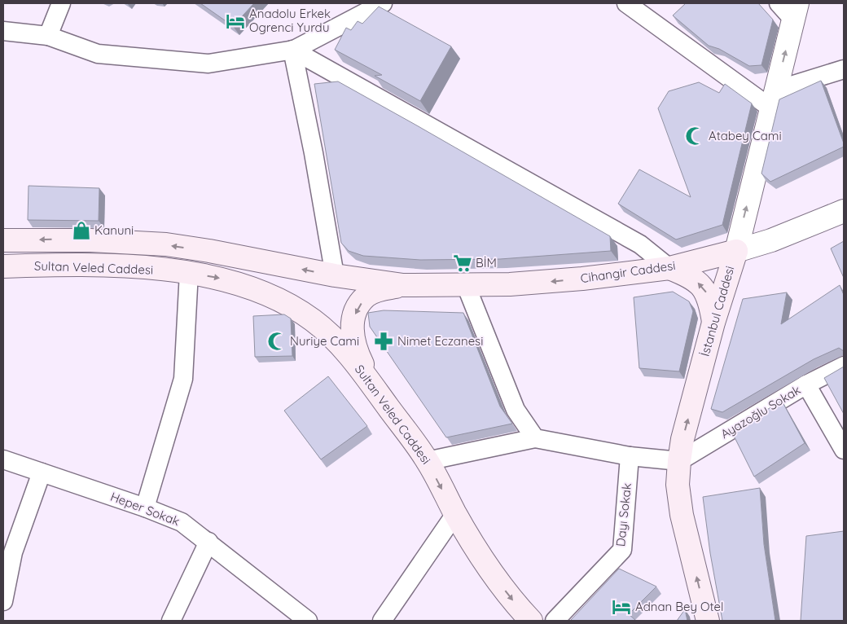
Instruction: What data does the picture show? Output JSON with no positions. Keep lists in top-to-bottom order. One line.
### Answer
{"streets":{"main road":["Sultan Veled Caddesi","Cihangir Caddesi","İstanbul Caddesi"],"street":["Ayazoğlu Sokak","Heper Sokak","Dayı Sokak"]},"crossings":[["Cihangir Caddesi","İstanbul Caddesi"],["İstanbul Caddesi","Ayazoğlu Sokak"]],"one_way":["Sultan Veled Caddesi","Cihangir Caddesi","İstanbul Caddesi"],"places":{"hotel":["Anadolu Erkek Ogrenci Yurdu","Adnan Bey Otel"],"mosque":["Atabey Cami","Nuriye Cami"],"shop":["Kanuni"],"supermarket":["BİM"],"pharmacy":["Nimet Eczanesi"]}}
